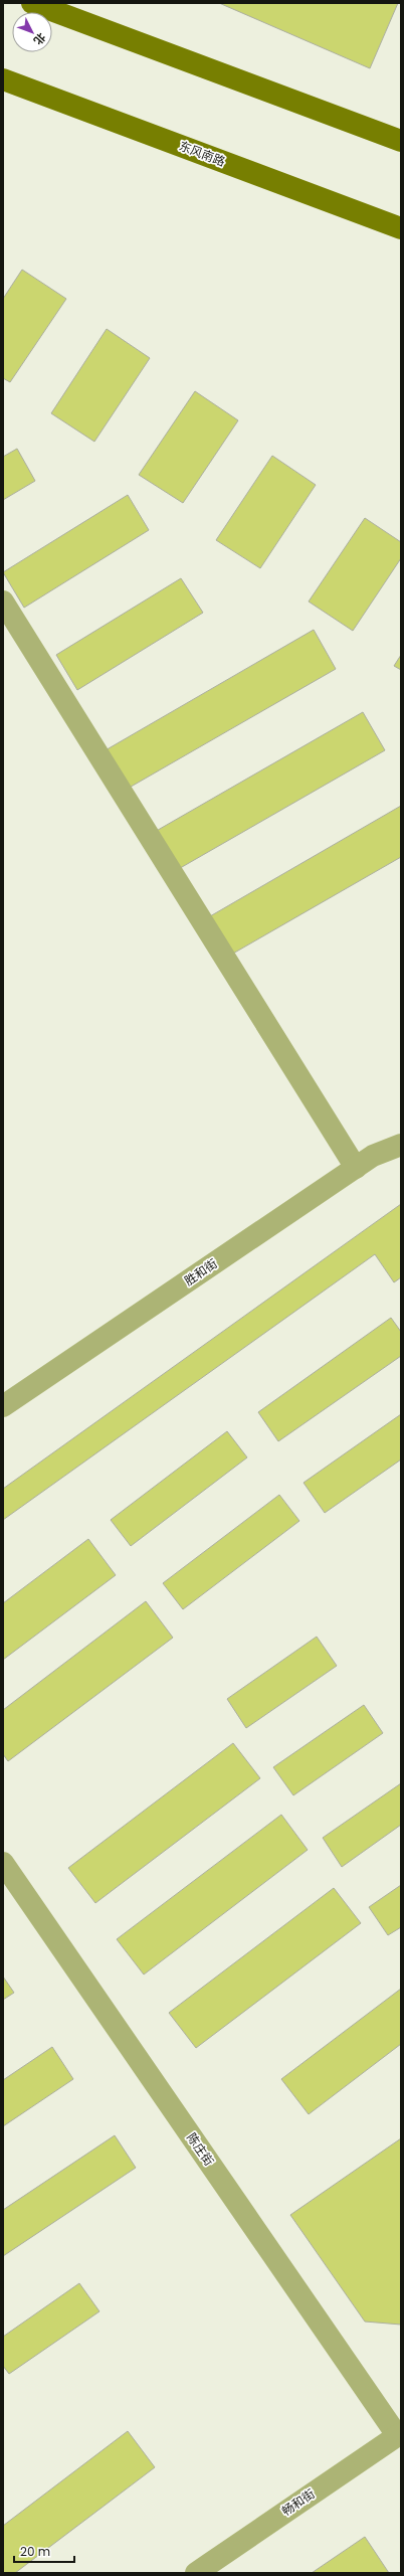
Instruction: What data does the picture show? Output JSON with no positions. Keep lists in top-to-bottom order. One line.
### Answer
{"streets":{"main road":["东风南路"],"street":["胜和街","陈庄街","畅和街"]},"crossings":[["陈庄街","畅和街"]],"scale_bar":"20 m","north":"bottom right"}
